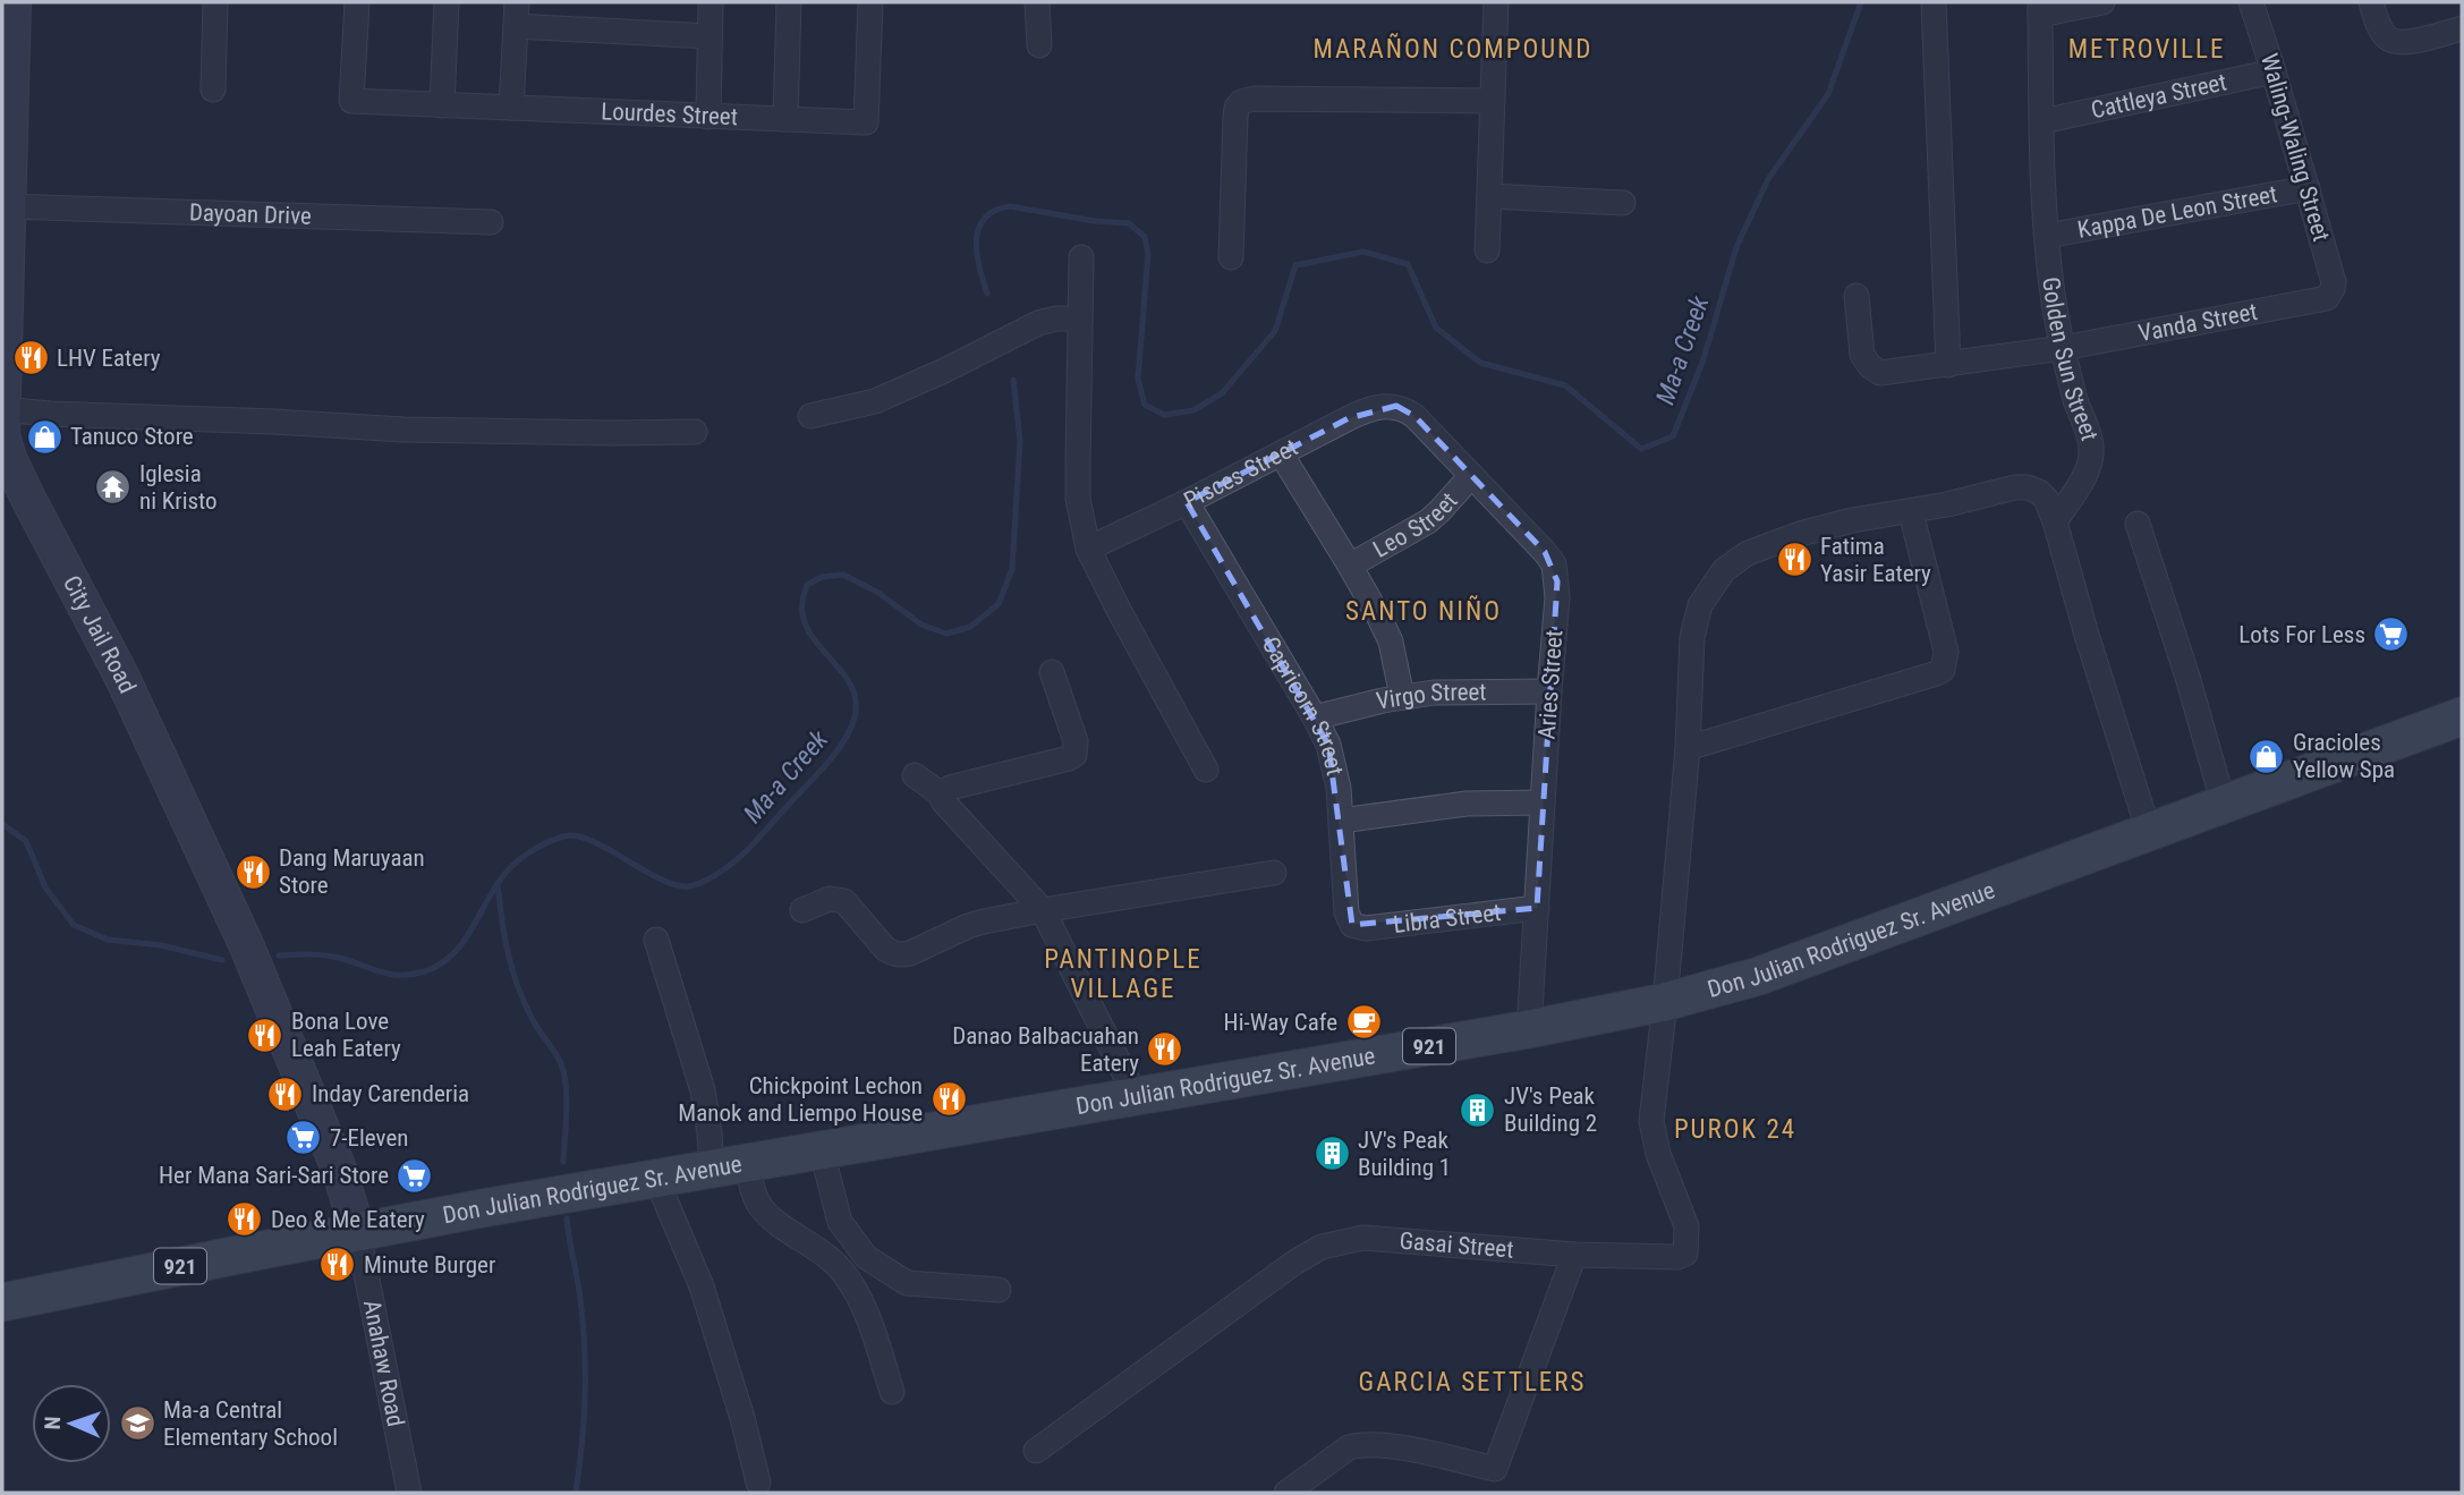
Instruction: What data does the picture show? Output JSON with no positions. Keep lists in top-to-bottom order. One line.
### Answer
{"streets":{"main road":["Don Julian Rodriguez Sr. Avenue","921"],"street":["Cattleya Street","Lourdes Street","Waling-Waling Street","Kappa De Leon Street","Dayoan Drive","Vanda Street","Golden Sun Street","Pisces Street","Leo Street","City Jail Road","Aries Street","Virgo Street","Capricorn Street","Libra Street","Gasai Street","Anahaw Road"]},"crossings":[["Cattleya Street","Waling-Waling Street"],["Cattleya Street","Golden Sun Street"],["Waling-Waling Street","Kappa De Leon Street"],["Waling-Waling Street","Vanda Street"],["Kappa De Leon Street","Golden Sun Street"],["Dayoan Drive","City Jail Road"],["Vanda Street","Golden Sun Street"],["Pisces Street","Leo Street"],["Pisces Street","Aries Street"],["Pisces Street","Capricorn Street"],["Leo Street","Aries Street"],["Leo Street","Virgo Street"],["City Jail Road","Don Julian Rodriguez Sr. Avenue"],["City Jail Road","Anahaw Road"],["Aries Street","Virgo Street"],["Aries Street","Libra Street"],["Aries Street","Don Julian Rodriguez Sr. Avenue"],["Virgo Street","Capricorn Street"],["Capricorn Street","Libra Street"],["Don Julian Rodriguez Sr. Avenue","Gasai Street"],["Don Julian Rodriguez Sr. Avenue","Anahaw Road"]],"districts":["MARAÑON COMPOUND","METROVILLE","SANTO NIÑO","PANTINOPLE VILLAGE","PUROK 24","GARCIA SETTLERS"],"water":["Ma-a Creek"],"places":{"restaurant":["LHV Eatery","Fatima Yasir Eatery","Dang Maruyaan Store","Bona Love Leah Eatery","Danao Balbacuahan Eatery","Inday Carenderia","Chickpoint Lechon Manok and Liempo House","Deo & Me Eatery","Minute Burger"],"shop":["Tanuco Store","Gracioles Yellow Spa"],"temple":["Iglesia ni Kristo"],"supermarket":["Lots For Less","7-Eleven","Her Mana Sari-Sari Store"],"cafe":["Hi-Way Cafe"],"building":["JV's Peak Building 2","JV's Peak Building 1"],"school or university":["Ma-a Central Elementary School"]},"north":"left"}
